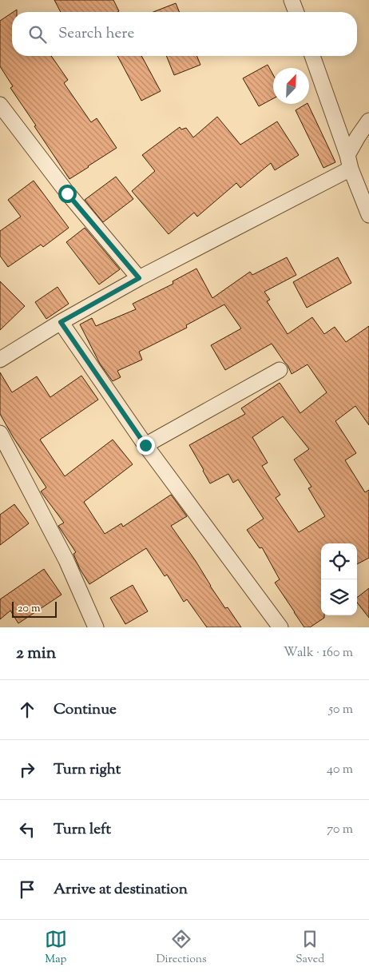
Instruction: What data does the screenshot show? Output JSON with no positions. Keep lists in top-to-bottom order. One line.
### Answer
{"scale_bar":"20 m","north":"top right","page":{"search":"Search here","scale":"20 m","heading":["2 min","Walk · 160 m"],"list":[["Continue","50 m"],["Turn right","40 m"],["Turn left","70 m"],"Arrive at destination"],"nav":["Map","Directions","Saved"]}}
